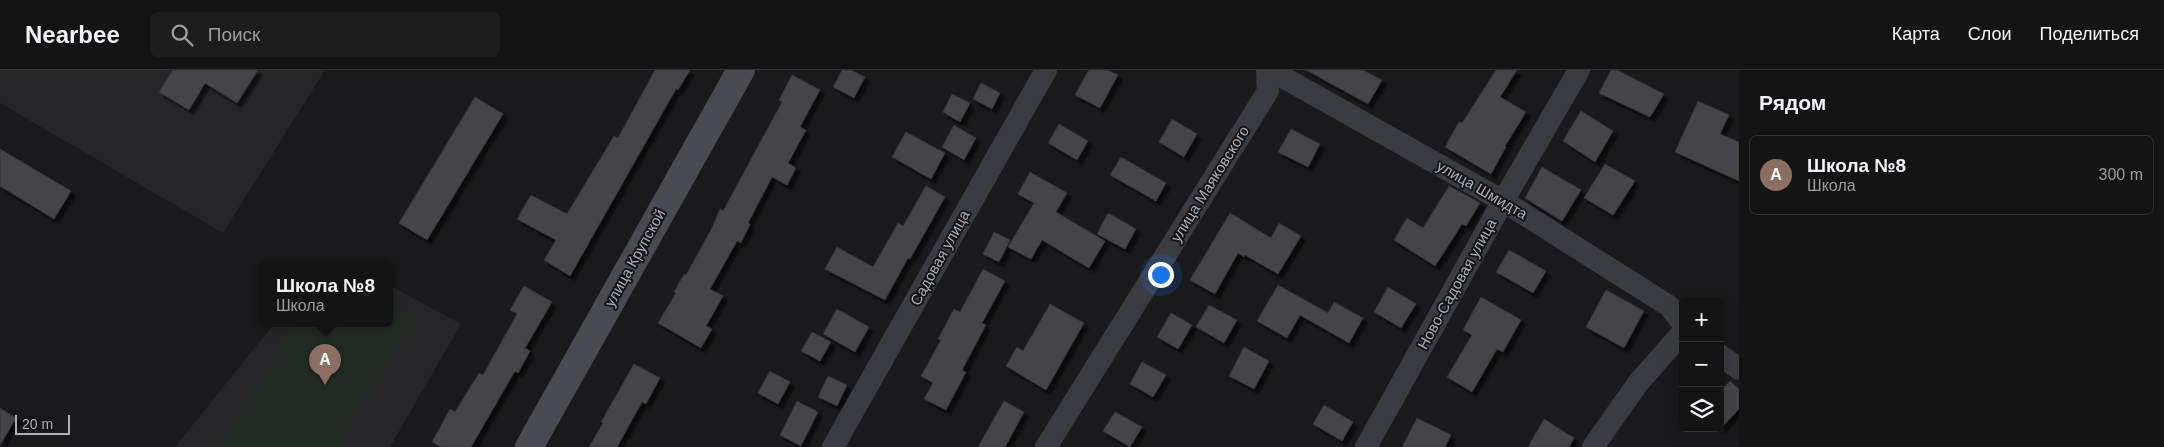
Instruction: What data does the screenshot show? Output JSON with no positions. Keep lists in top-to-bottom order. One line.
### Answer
{"streets":{"main road":["улица Крупской"],"street":["улица Маяковского","улица Шмидта","Садовая улица","Ново-Садовая улица"]},"crossings":[["улица Маяковского","улица Шмидта"],["улица Шмидта","Ново-Садовая улица"]],"scale_bar":"20 m","page":{"header":"Nearbee","search":"Поиск","nav":["Карта","Слои","Поделиться"],"heading":"Рядом","list":[{"mark":"A","name":"Школа №8","note":"Школа","value":"300 m"}],"popup":["Школа №8","Школа"],"map_buttons":["+","−"],"pins":"A","scale":"20 m"}}
